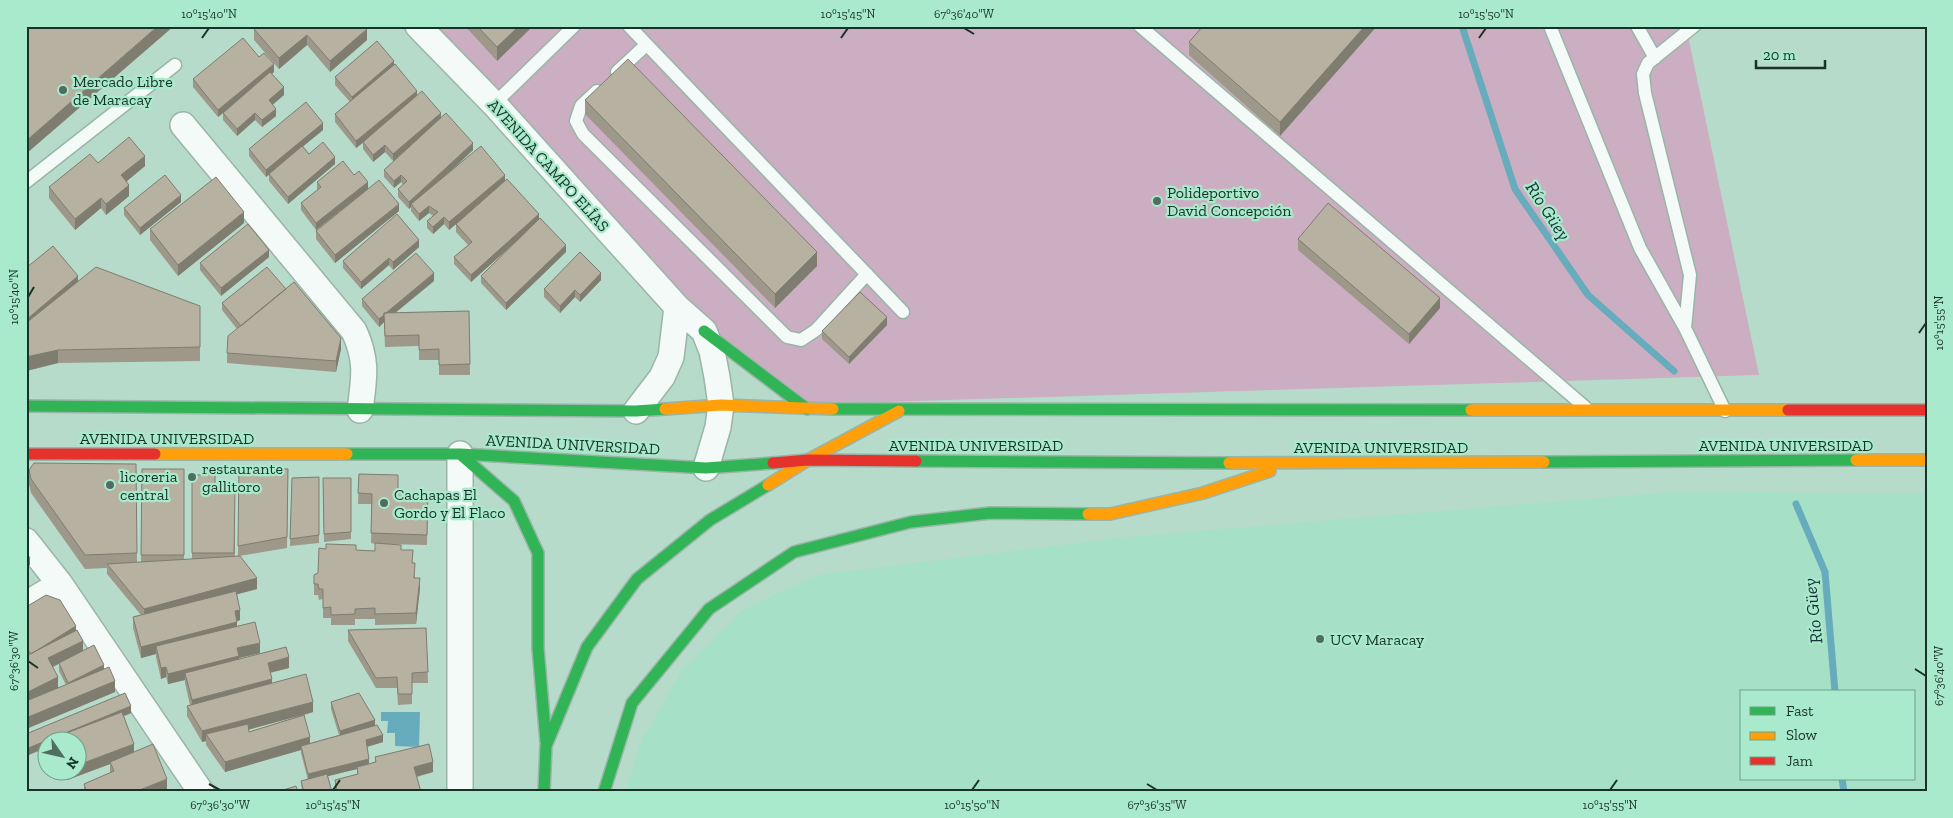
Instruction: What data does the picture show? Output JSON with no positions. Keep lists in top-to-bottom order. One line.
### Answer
{"streets":{"street":["AVENIDA CAMPO ELÍAS","AVENIDA UNIVERSIDAD"]},"water":["Río Güey"],"places":["Mercado Libre de Maracay","Polideportivo David Concepción","restaurante gallitoro","licoreria central","Cachapas El Gordo y El Flaco","UCV Maracay"],"legend":["Fast","Slow","Jam"],"scale_bar":"20 m","north":"bottom right","coordinates":["10°15'40\"N","10°15'45\"N","67°36'40\"W","10°15'50\"N","10°15'55\"N","67°36'30\"W","67°36'35\"W"]}
